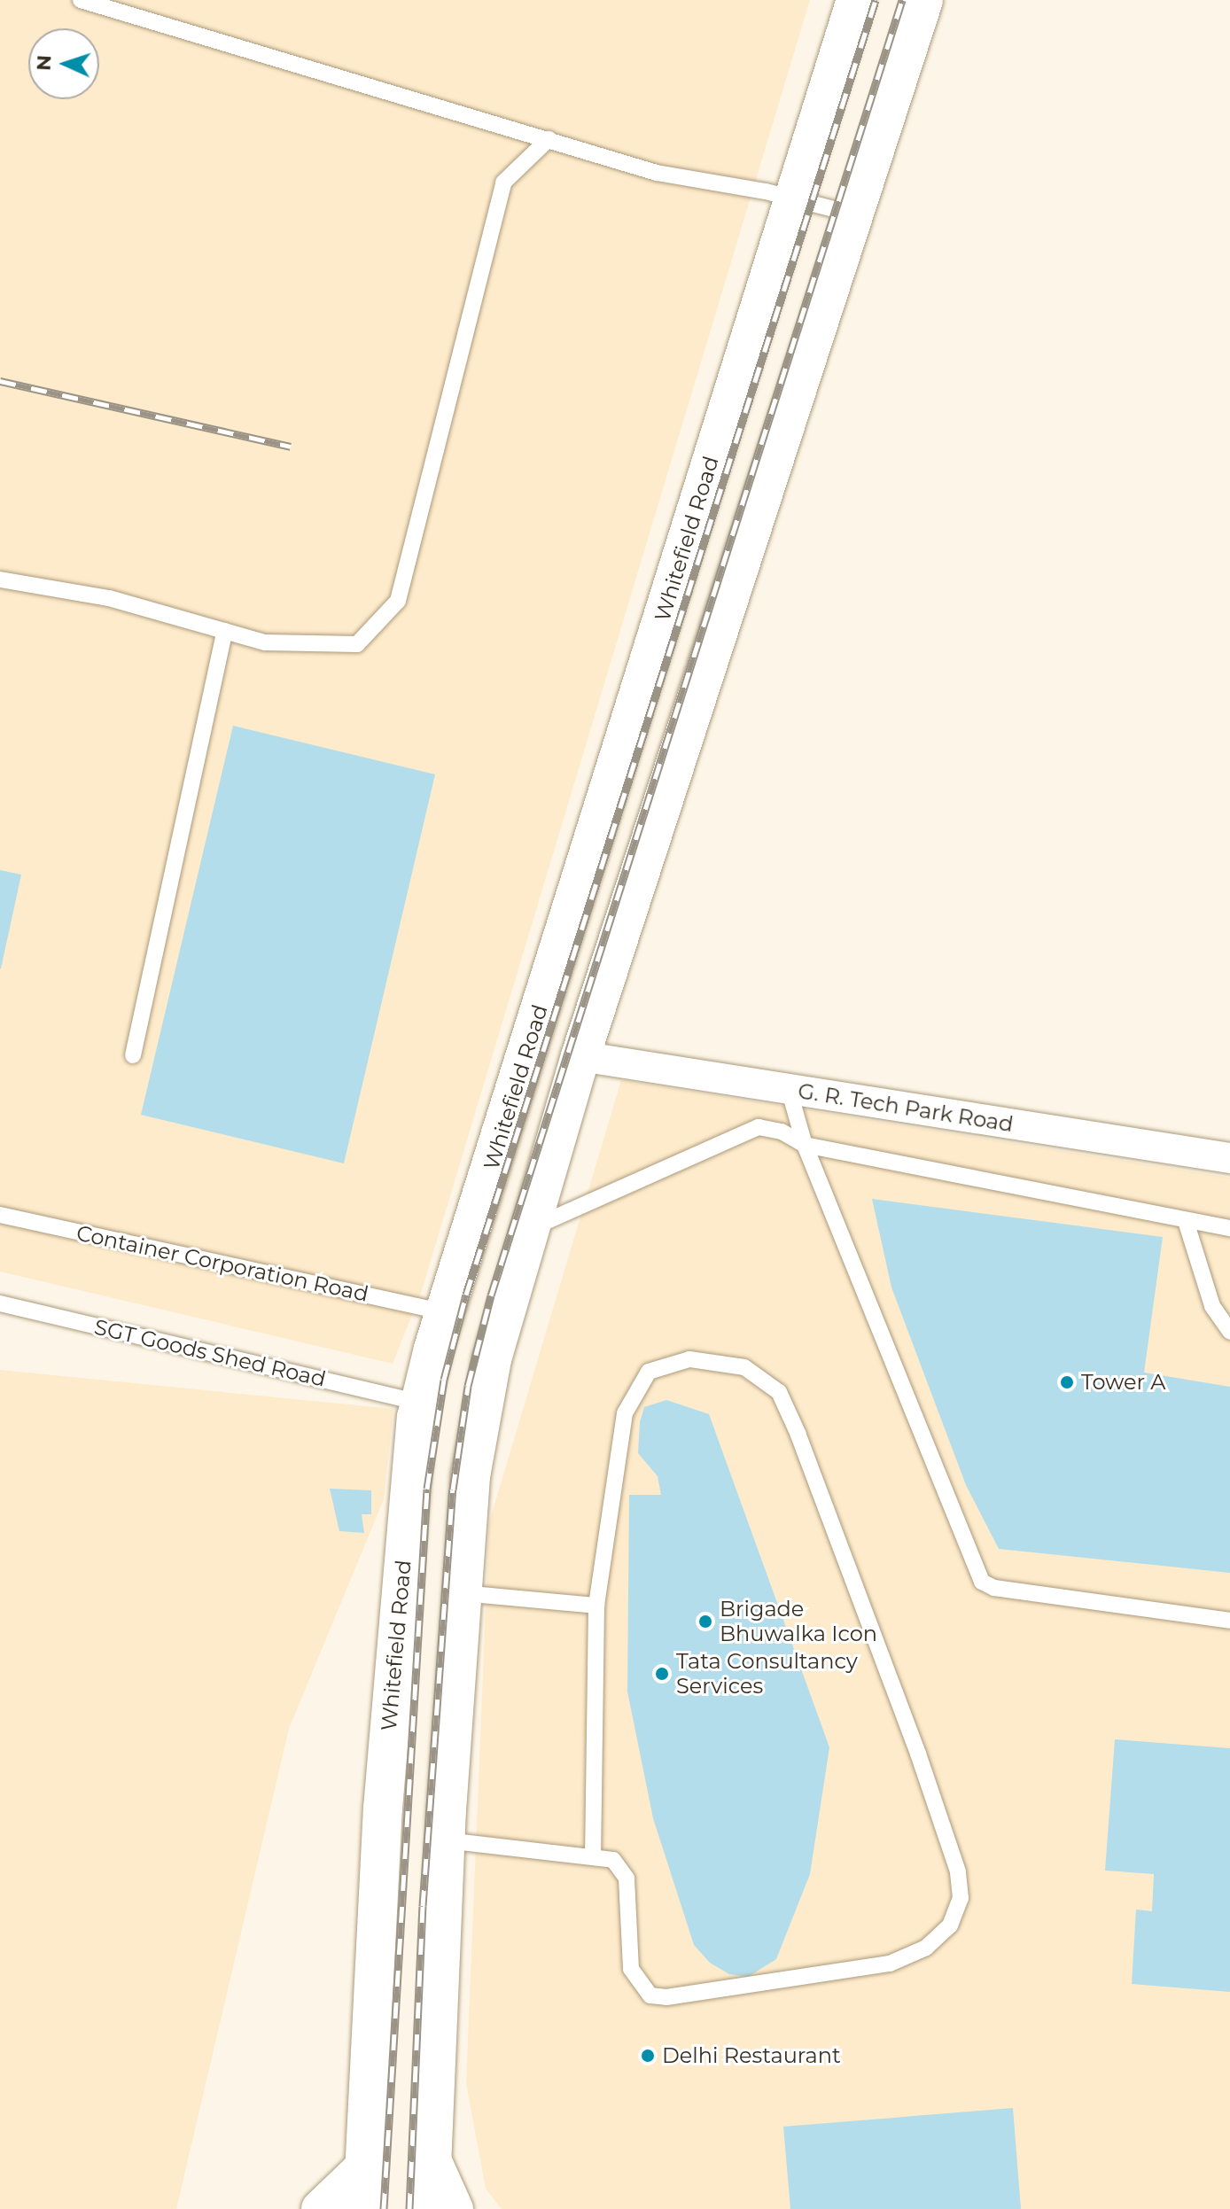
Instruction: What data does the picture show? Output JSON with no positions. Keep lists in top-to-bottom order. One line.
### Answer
{"streets":{"main road":["Whitefield Road"],"street":["G. R. Tech Park Road"],"lane":["Container Corporation Road","SGT Goods Shed Road"]},"crossings":[["Whitefield Road","Container Corporation Road"],["Whitefield Road","SGT Goods Shed Road"]],"places":["Tower A","Brigade Bhuwalka Icon","Tata Consultancy Services","Delhi Restaurant"],"north":"left"}
